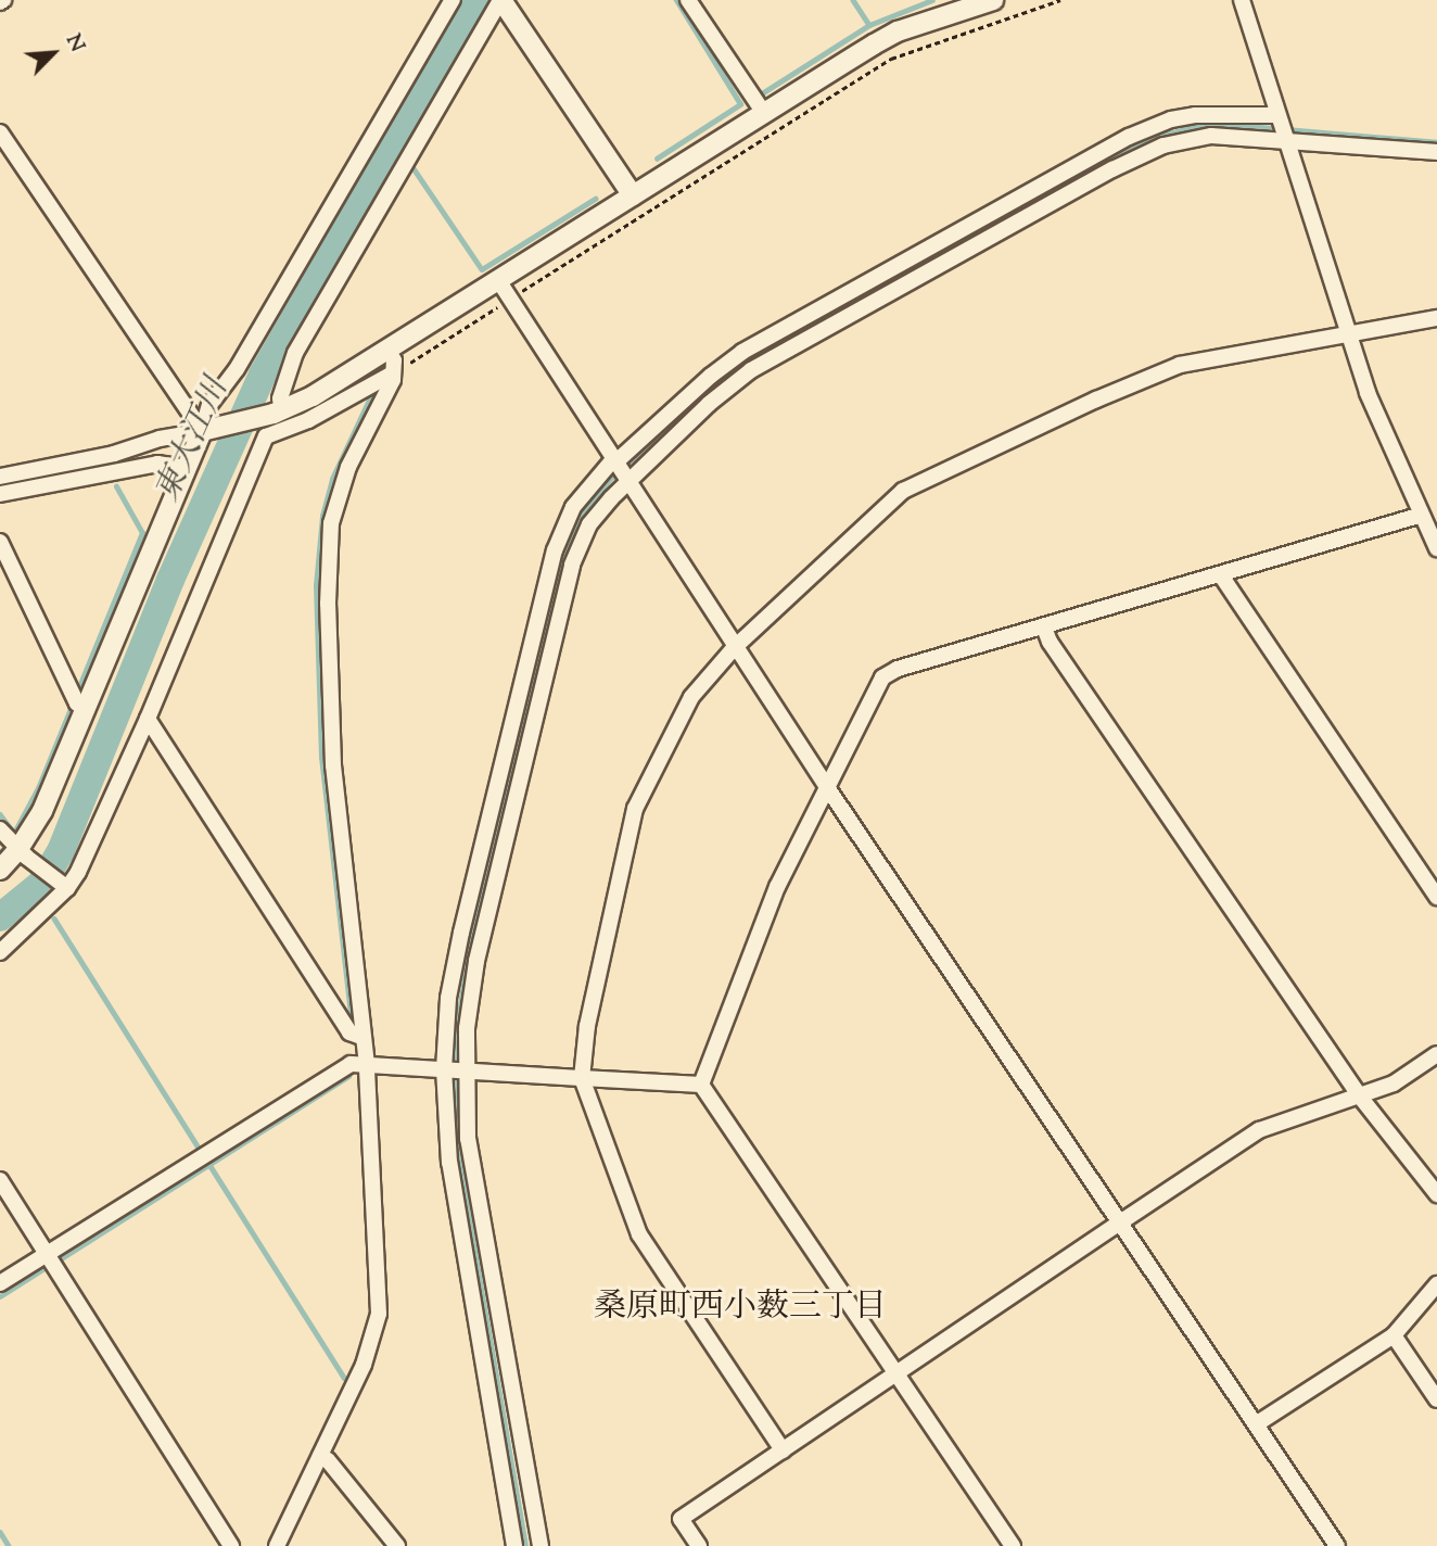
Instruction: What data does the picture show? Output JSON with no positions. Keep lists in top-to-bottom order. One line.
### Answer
{"districts":["桑原町西小薮三丁目"],"water":["東大江川"],"north":"top right"}
